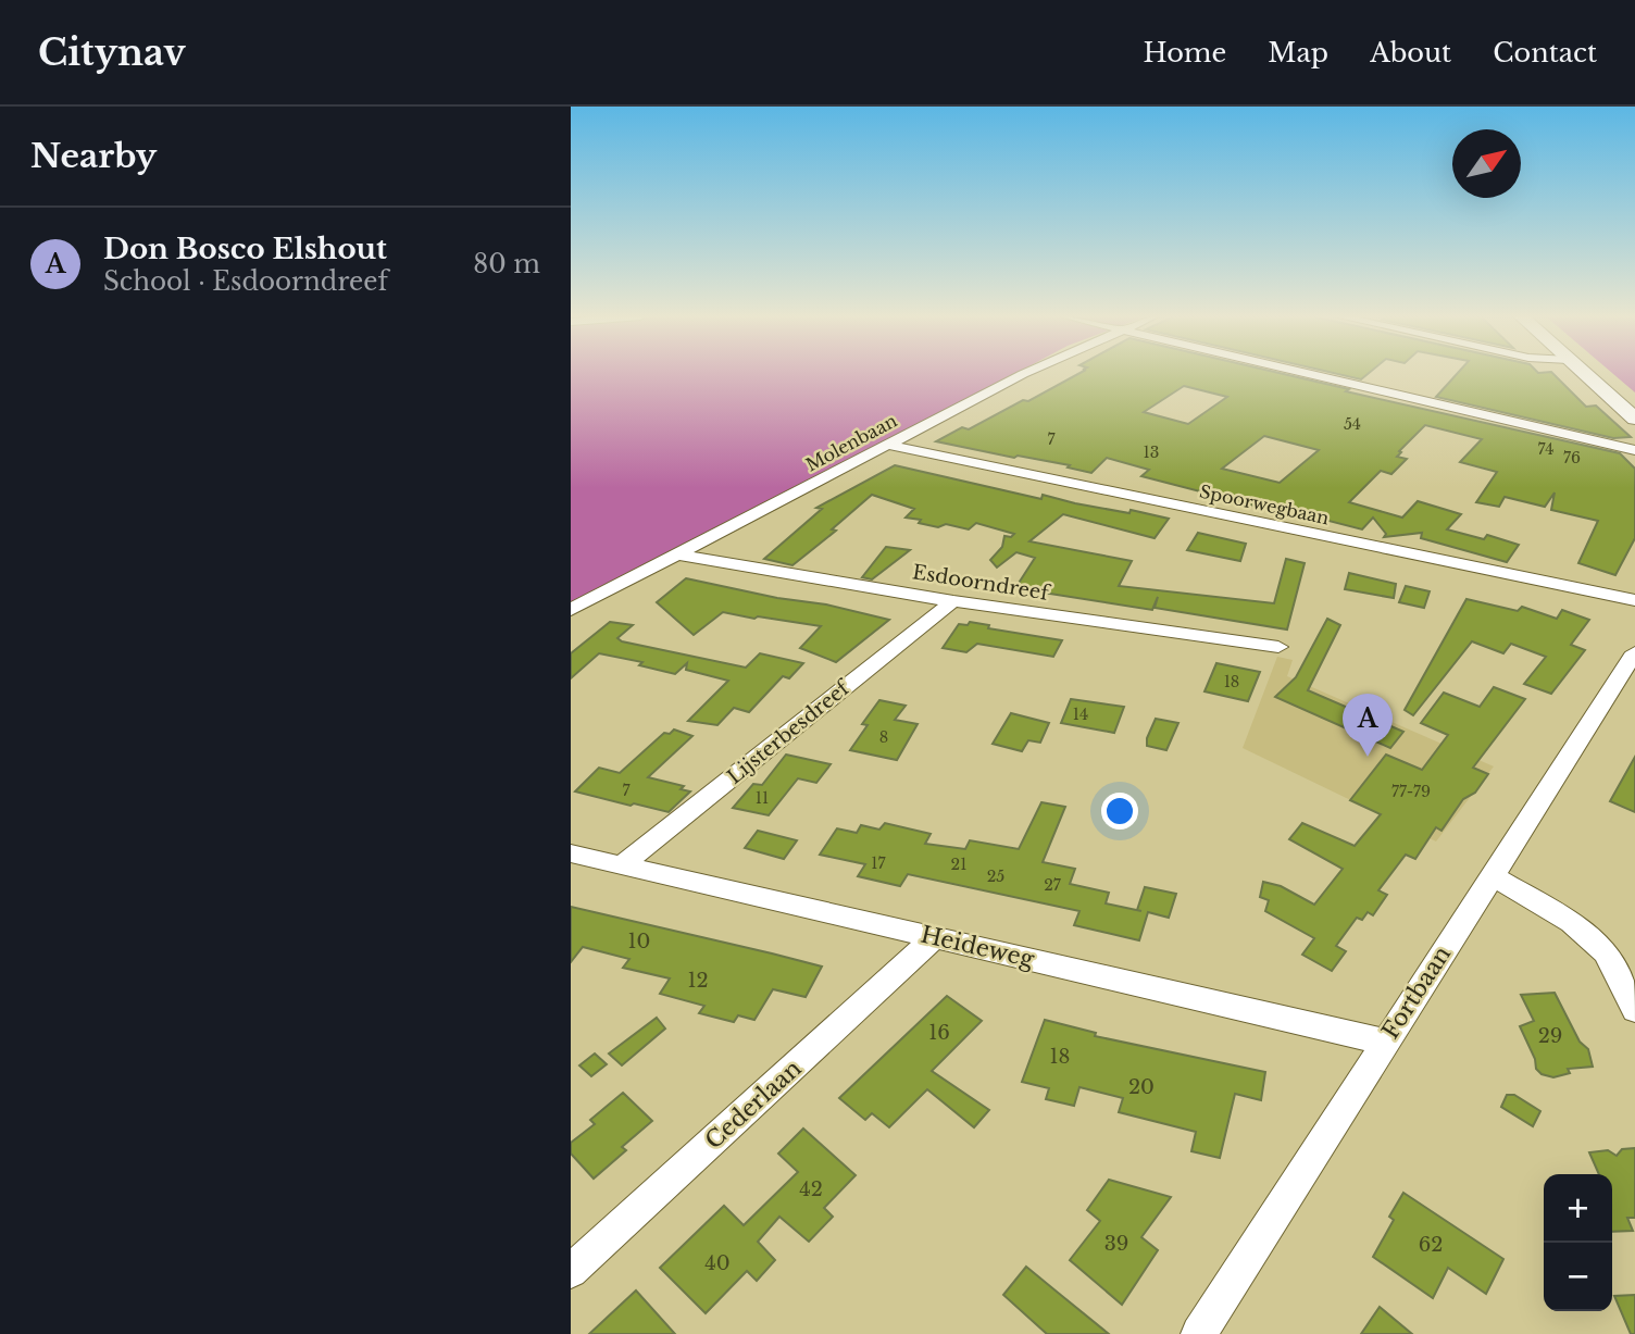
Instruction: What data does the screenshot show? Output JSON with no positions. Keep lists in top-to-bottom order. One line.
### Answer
{"streets":{"street":["Molenbaan","Spoorwegbaan","Esdoorndreef","Lijsterbesdreef","Heideweg","Fortbaan","Cederlaan"]},"crossings":[["Molenbaan","Spoorwegbaan"],["Molenbaan","Esdoorndreef"],["Esdoorndreef","Lijsterbesdreef"],["Lijsterbesdreef","Heideweg"],["Heideweg","Fortbaan"],["Heideweg","Cederlaan"]],"house_numbers":["54","7","74","13","76","18","14","8","7","77-79","11","17","21","25","27","10","12","16","29","18","20","42","39","62","40"],"north":"top right","page":{"header":"Citynav","nav":["Home","Map","About","Contact"],"heading":"Nearby","list":[{"mark":"A","name":"Don Bosco Elshout","note":"School · Esdoorndreef","value":"80 m"}],"pins":"A","map_buttons":["+","−"]}}
